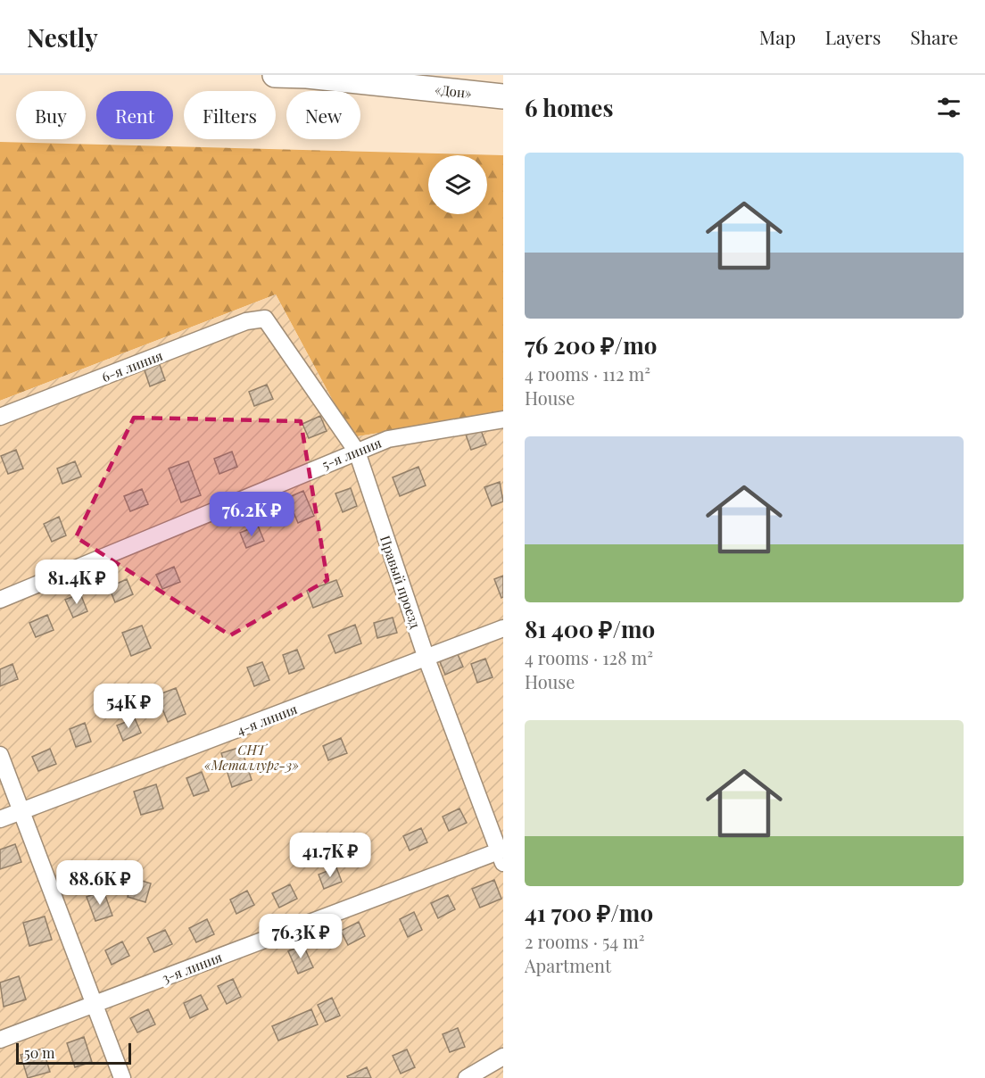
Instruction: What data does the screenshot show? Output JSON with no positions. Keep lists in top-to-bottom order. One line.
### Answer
{"streets":{"highway":["«Дон»"],"lane":["6-я линия","5-я линия","Правый проезд","4-я линия","3-я линия"]},"crossings":[["6-я линия","Правый проезд"],["5-я линия","Правый проезд"],["Правый проезд","4-я линия"],["Правый проезд","3-я линия"]],"parks":["СНТ «Металлург-3»"],"scale_bar":"50 m","page":{"header":"Nestly","nav":["Map","Layers","Share"],"heading":"6 homes","chip":["Buy","Rent","Filters","New"],"list":[{"name":"76 200 ₽/mo","note":"4 rooms · 112 m² · House"},{"name":"81 400 ₽/mo","note":"4 rooms · 128 m² · House"},{"name":"41 700 ₽/mo","note":"2 rooms · 54 m² · Apartment"}],"price":["76.2K ₽","81.4K ₽","54K ₽","41.7K ₽","88.6K ₽","76.3K ₽"],"scale":"50 m"}}
